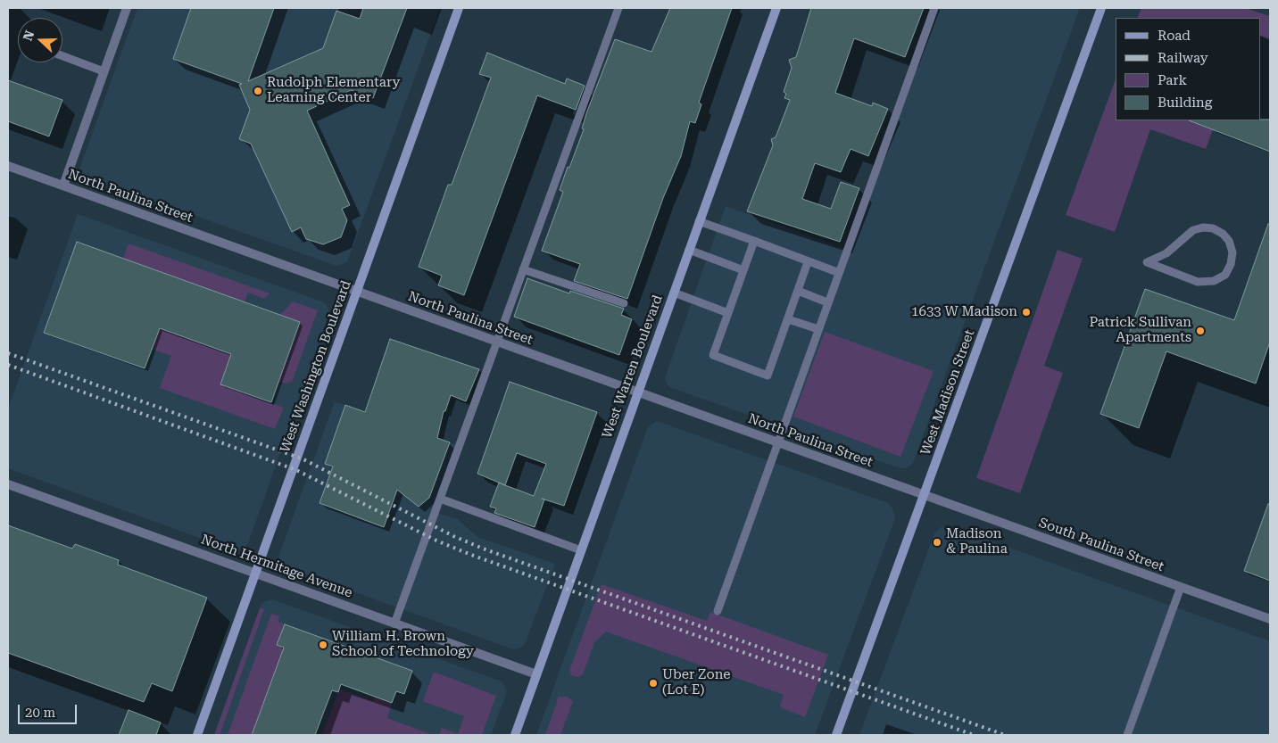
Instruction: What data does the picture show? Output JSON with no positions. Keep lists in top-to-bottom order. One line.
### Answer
{"streets":{"street":["North Paulina Street","West Washington Boulevard","West Warren Boulevard","West Madison Street","South Paulina Street","North Hermitage Avenue"]},"crossings":[["North Paulina Street","West Washington Boulevard"],["North Paulina Street","West Warren Boulevard"],["North Paulina Street","West Madison Street"],["North Paulina Street","South Paulina Street"],["West Washington Boulevard","North Hermitage Avenue"],["West Warren Boulevard","North Hermitage Avenue"],["West Madison Street","South Paulina Street"]],"places":["Rudolph Elementary Learning Center","1633 W Madison","Patrick Sullivan Apartments","Madison & Paulina","William H. Brown School of Technology","Uber Zone (Lot E)"],"legend":["Road","Railway","Park","Building"],"scale_bar":"20 m","north":"left"}
